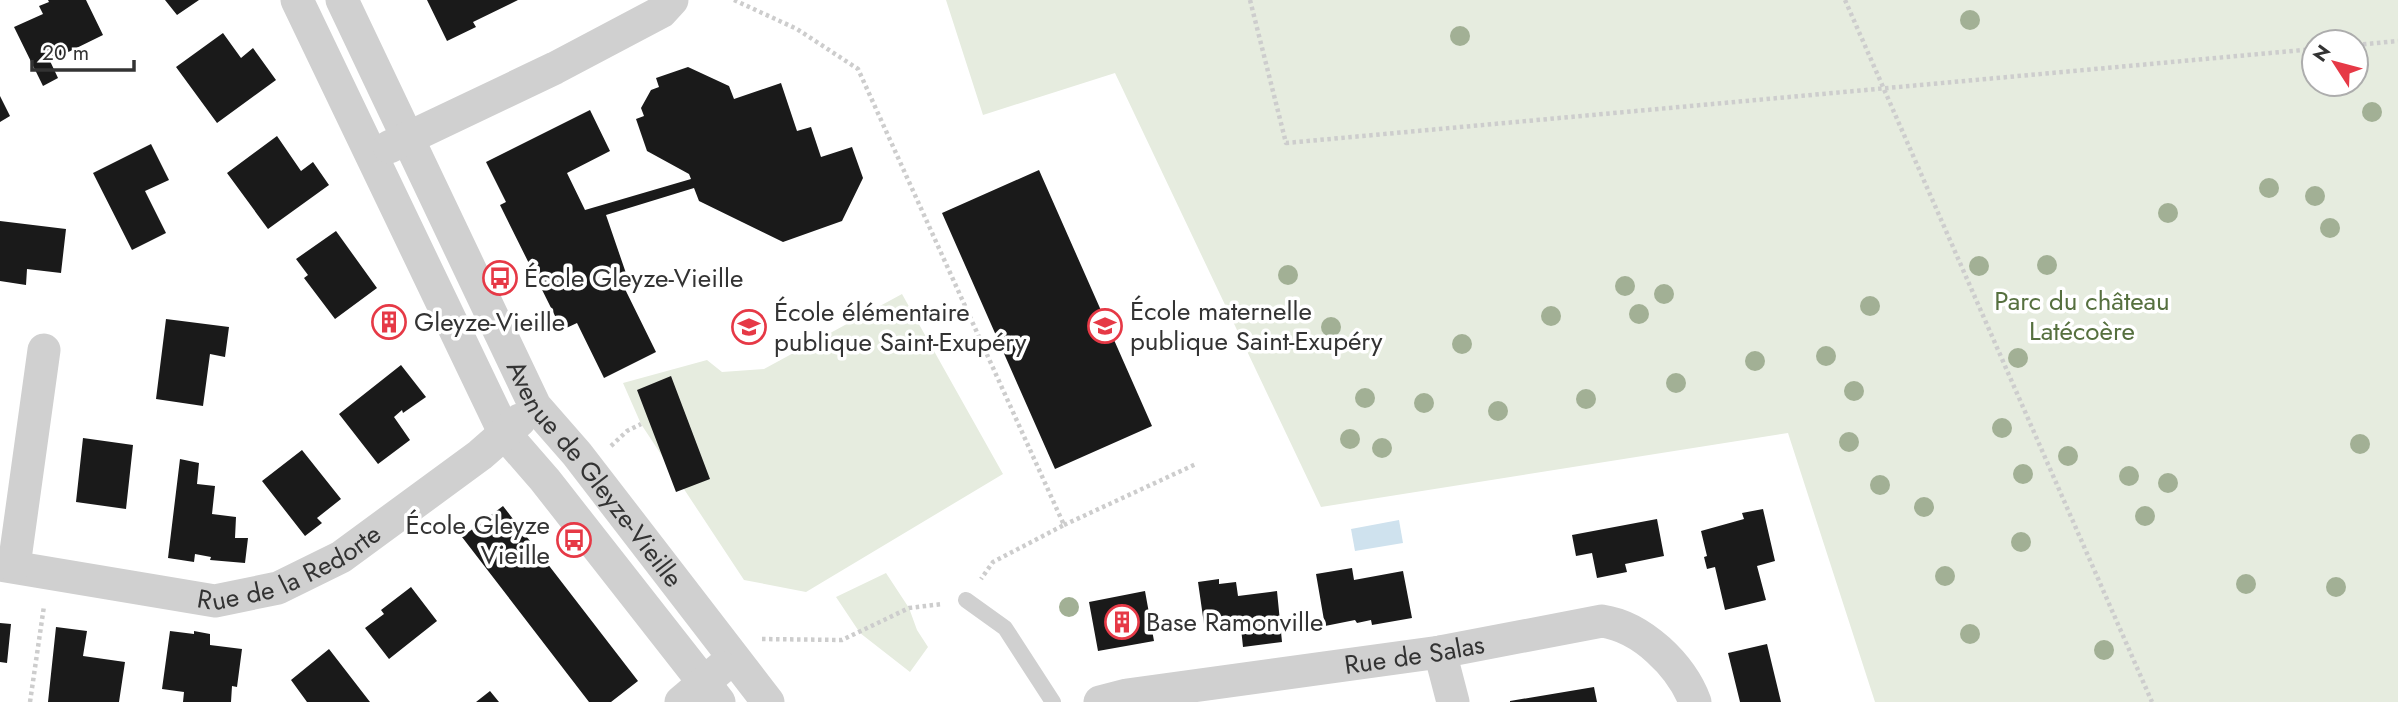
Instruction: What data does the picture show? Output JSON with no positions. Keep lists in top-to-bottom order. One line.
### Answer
{"streets":{"street":["Avenue de Gleyze-Vieille","Rue de la Redorte","Rue de Salas"]},"crossings":[["Avenue de Gleyze-Vieille","Rue de la Redorte"]],"parks":["Parc du château Latécoère"],"places":{"bus stop":["École Gleyze-Vieille","École Gleyze Vieille"],"building":["Gleyze-Vieille","Base Ramonville"],"school or university":["École maternelle publique Saint-Exupéry","École élémentaire publique Saint-Exupéry"]},"scale_bar":"20 m","north":"top left"}
